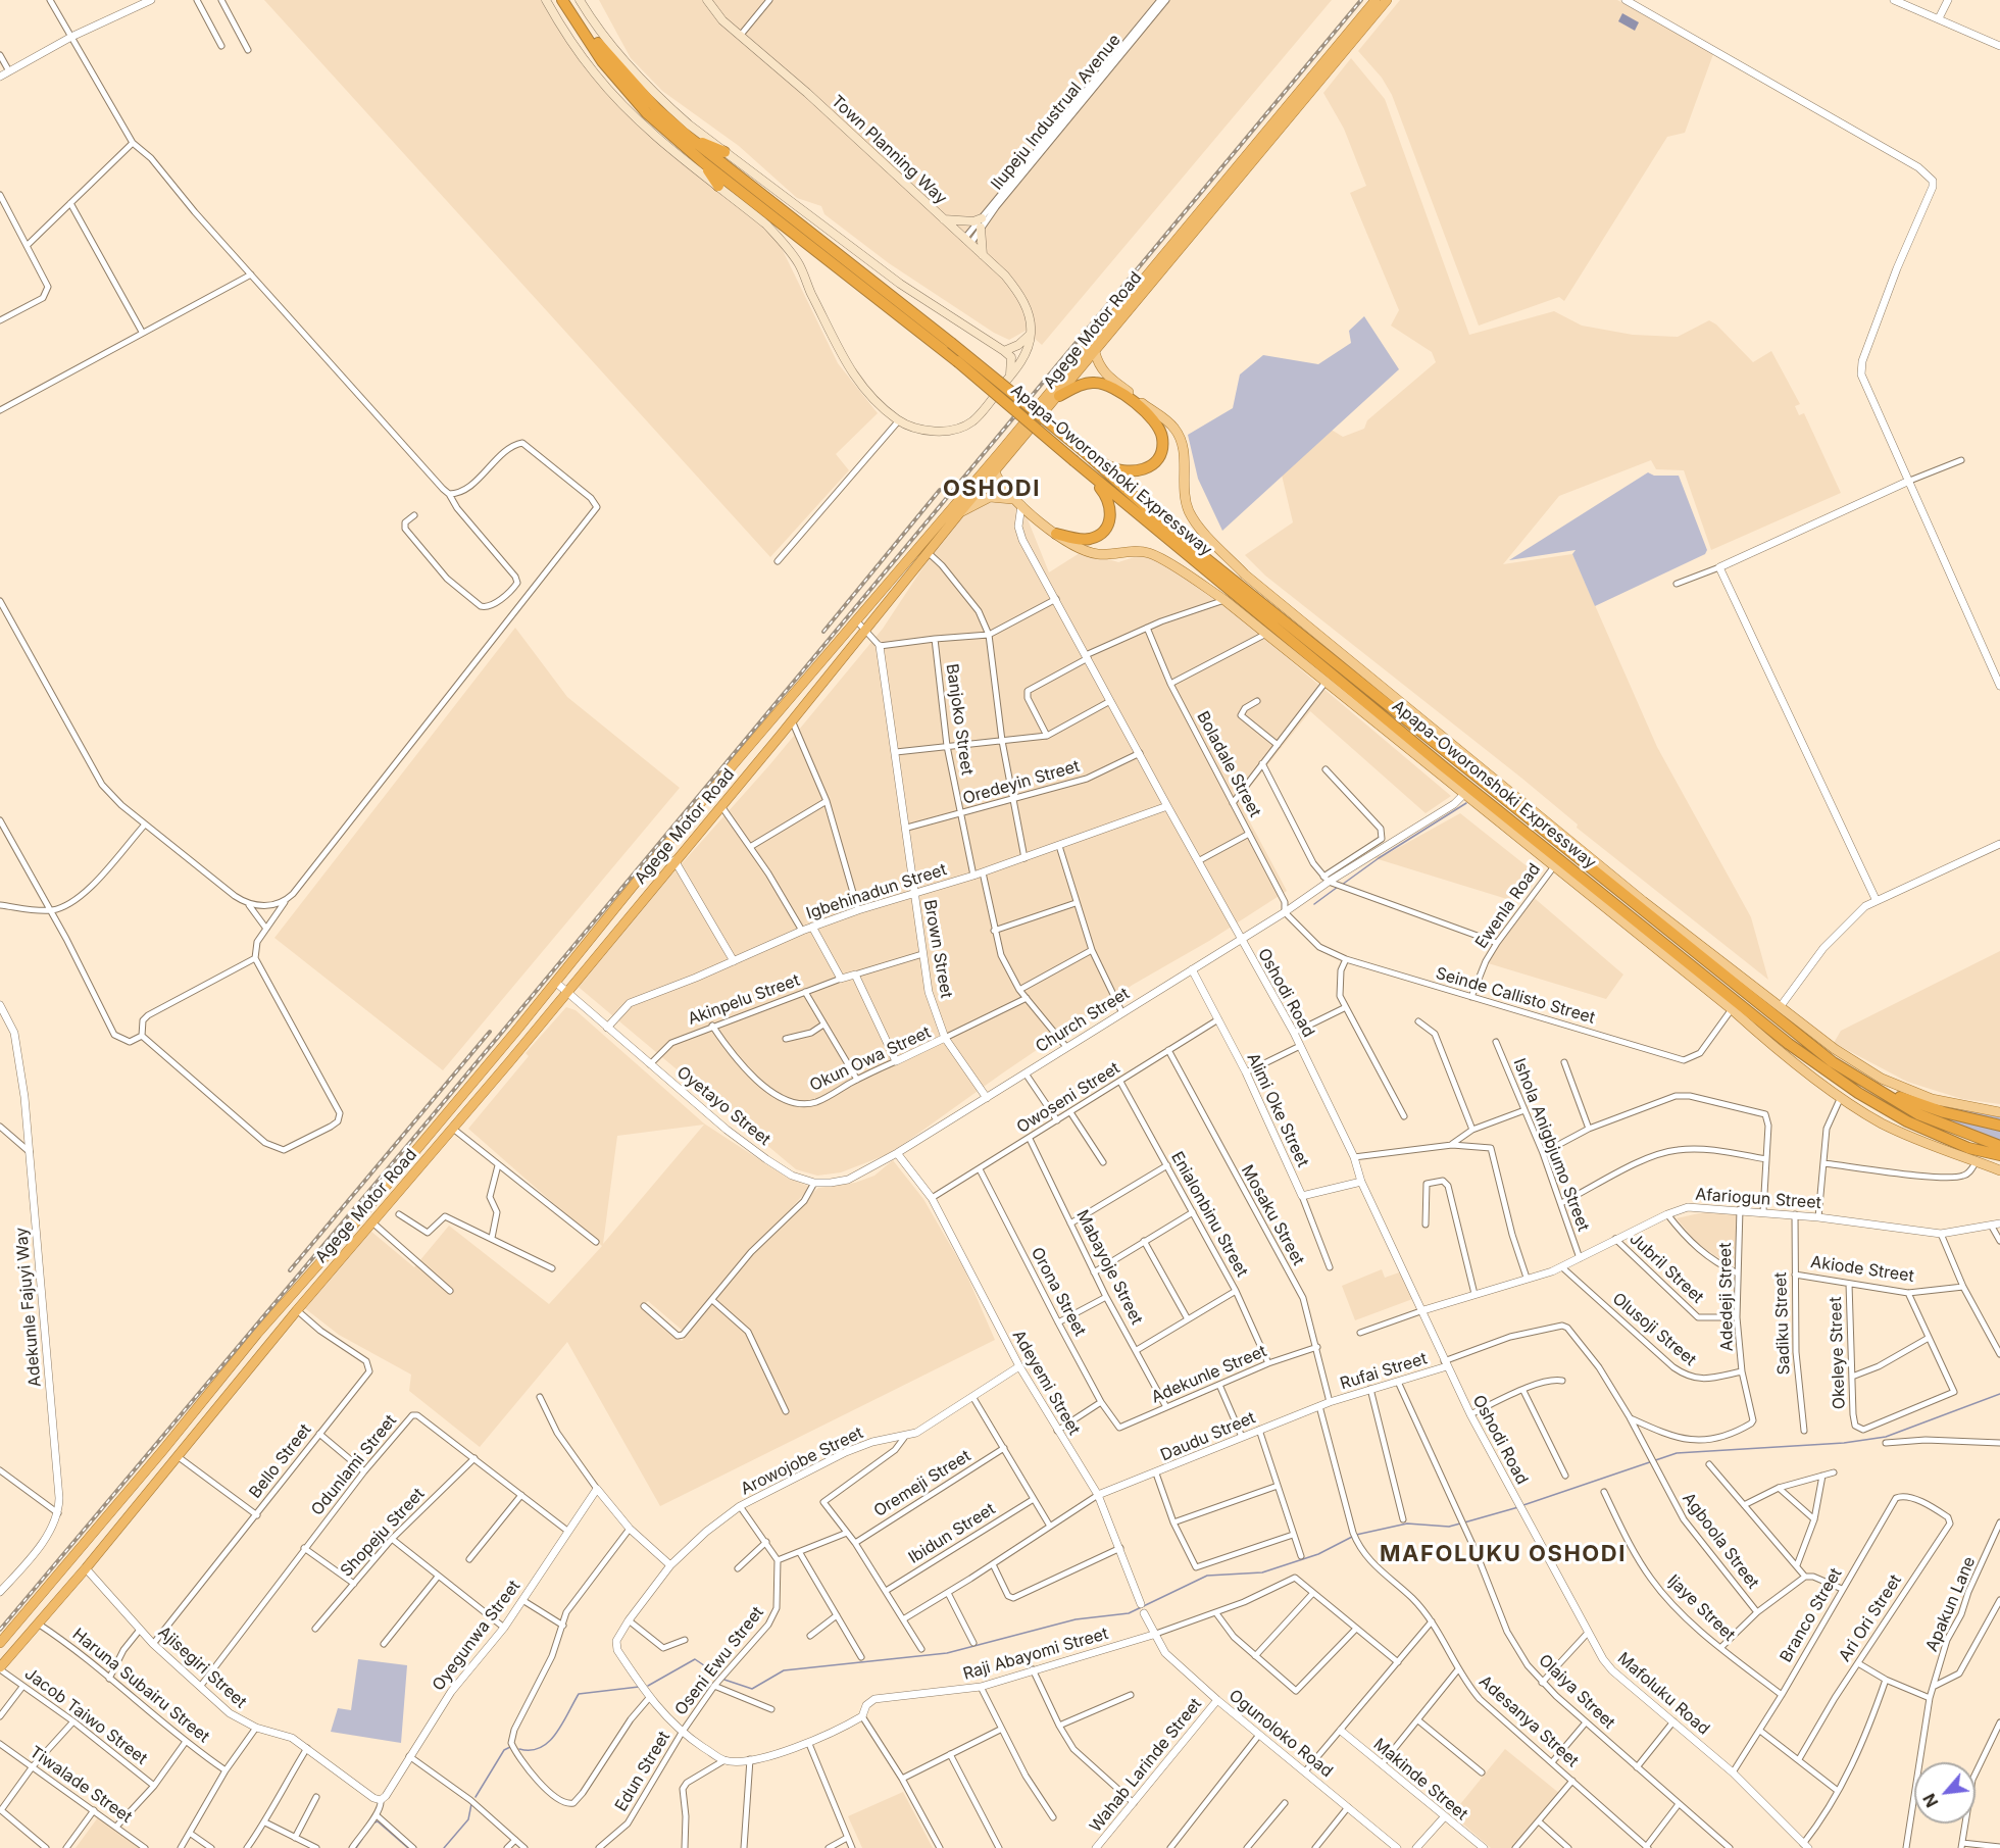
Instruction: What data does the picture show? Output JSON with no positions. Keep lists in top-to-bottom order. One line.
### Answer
{"streets":{"highway":["Agege Motor Road","Apapa-Oworonshoki Expressway"],"main road":["Town Planning Way"],"street":["Ilupeju Industrual Avenue","Banjoko Street","Boladale Street","Oredeyin Street","Igbehinadun Street","Ewenla Road","Brown Street","Oshodi Road","Seinde Callisto Street","Akinpelu Street","Church Street","Okun Owa Street","Owoseni Street","Oyetayo Street","Alimi Oke Street","Ishola Anigbjumo Street","Afariogun Street","Enialonbinu Street","Mosaku Street","Mabayoje Street","Jubril Street","Akiode Street","Orona Street","Adedeji Street","Adekunle Fajuyi Way","Sadiku Street","Olusoji Street","Okeleye Street","Rufai Street","Adekunle Street","Adeyemi Street","Daudu Street","Bello Street","Arowojobe Street","Odunlami Street","Oremeji Street","Shopeju Street","Ibidun Street","Agboola Street","Apakun Lane","Ijaye Street","Branco Street","Ari Ori Street","Oyegunwa Street","Raji Abayomi Street","Oseni Ewu Street","Ajisegiri Street","Haruna Subairu Street","Olaiya Street","Mafoluku Road","Jacob Taiwo Street","Adesanya Street","Ogunoloko Road","Wahab Larinde Street","Edun Street","Makinde Street","Tiwalade Street"]},"crossings":[["Ilupeju Industrual Avenue","Town Planning Way"],["Town Planning Way","Apapa-Oworonshoki Expressway"],["Agege Motor Road","Apapa-Oworonshoki Expressway"],["Agege Motor Road","Oyetayo Street"],["Agege Motor Road","Bello Street"],["Agege Motor Road","Ajisegiri Street"],["Agege Motor Road","Haruna Subairu Street"],["Agege Motor Road","Jacob Taiwo Street"],["Apapa-Oworonshoki Expressway","Ewenla Road"],["Apapa-Oworonshoki Expressway","Oshodi Road"],["Apapa-Oworonshoki Expressway","Seinde Callisto Street"],["Apapa-Oworonshoki Expressway","Church Street"],["Banjoko Street","Oredeyin Street"],["Banjoko Street","Igbehinadun Street"],["Boladale Street","Seinde Callisto Street"],["Boladale Street","Church Street"],["Oredeyin Street","Brown Street"],["Oredeyin Street","Oshodi Road"],["Igbehinadun Street","Brown Street"],["Igbehinadun Street","Oshodi Road"],["Igbehinadun Street","Oyetayo Street"],["Ewenla Road","Seinde Callisto Street"],["Brown Street","Church Street"],["Brown Street","Okun Owa Street"],["Oshodi Road","Church Street"],["Oshodi Road","Afariogun Street"],["Oshodi Road","Rufai Street"],["Oshodi Road","Agboola Street"],["Oshodi Road","Mafoluku Road"],["Seinde Callisto Street","Church Street"],["Akinpelu Street","Okun Owa Street"],["Akinpelu Street","Oyetayo Street"],["Church Street","Oyetayo Street"],["Church Street","Alimi Oke Street"],["Church Street","Adeyemi Street"],["Owoseni Street","Alimi Oke Street"],["Owoseni Street","Enialonbinu Street"],["Owoseni Street","Mosaku Street"],["Owoseni Street","Mabayoje Street"],["Owoseni Street","Orona Street"],["Owoseni Street","Adeyemi Street"],["Oyetayo Street","Adeyemi Street"],["Ishola Anigbjumo Street","Afariogun Street"],["Afariogun Street","Jubril Street"],["Afariogun Street","Adedeji Street"],["Afariogun Street","Sadiku Street"],["Afariogun Street","Olusoji Street"],["Enialonbinu Street","Adekunle Street"],["Mosaku Street","Rufai Street"],["Mosaku Street","Adekunle Street"],["Mosaku Street","Daudu Street"],["Mabayoje Street","Adekunle Street"],["Jubril Street","Adedeji Street"],["Akiode Street","Sadiku Street"],["Akiode Street","Okeleye Street"],["Orona Street","Adekunle Street"],["Adedeji Street","Olusoji Street"],["Adedeji Street","Agboola Street"],["Rufai Street","Daudu Street"],["Rufai Street","Agboola Street"],["Rufai Street","Olaiya Street"],["Adeyemi Street","Daudu Street"],["Adeyemi Street","Arowojobe Street"],["Adeyemi Street","Raji Abayomi Street"],["Adeyemi Street","Ogunoloko Road"],["Daudu Street","Adesanya Street"],["Bello Street","Ajisegiri Street"],["Odunlami Street","Shopeju Street"],["Odunlami Street","Oyegunwa Street"],["Odunlami Street","Ajisegiri Street"],["Ijaye Street","Branco Street"],["Branco Street","Ari Ori Street"],["Branco Street","Mafoluku Road"],["Oyegunwa Street","Ajisegiri Street"],["Raji Abayomi Street","Ogunoloko Road"],["Oseni Ewu Street","Edun Street"],["Ogunoloko Road","Wahab Larinde Street"]],"districts":["OSHODI","MAFOLUKU OSHODI"],"north":"bottom left"}
